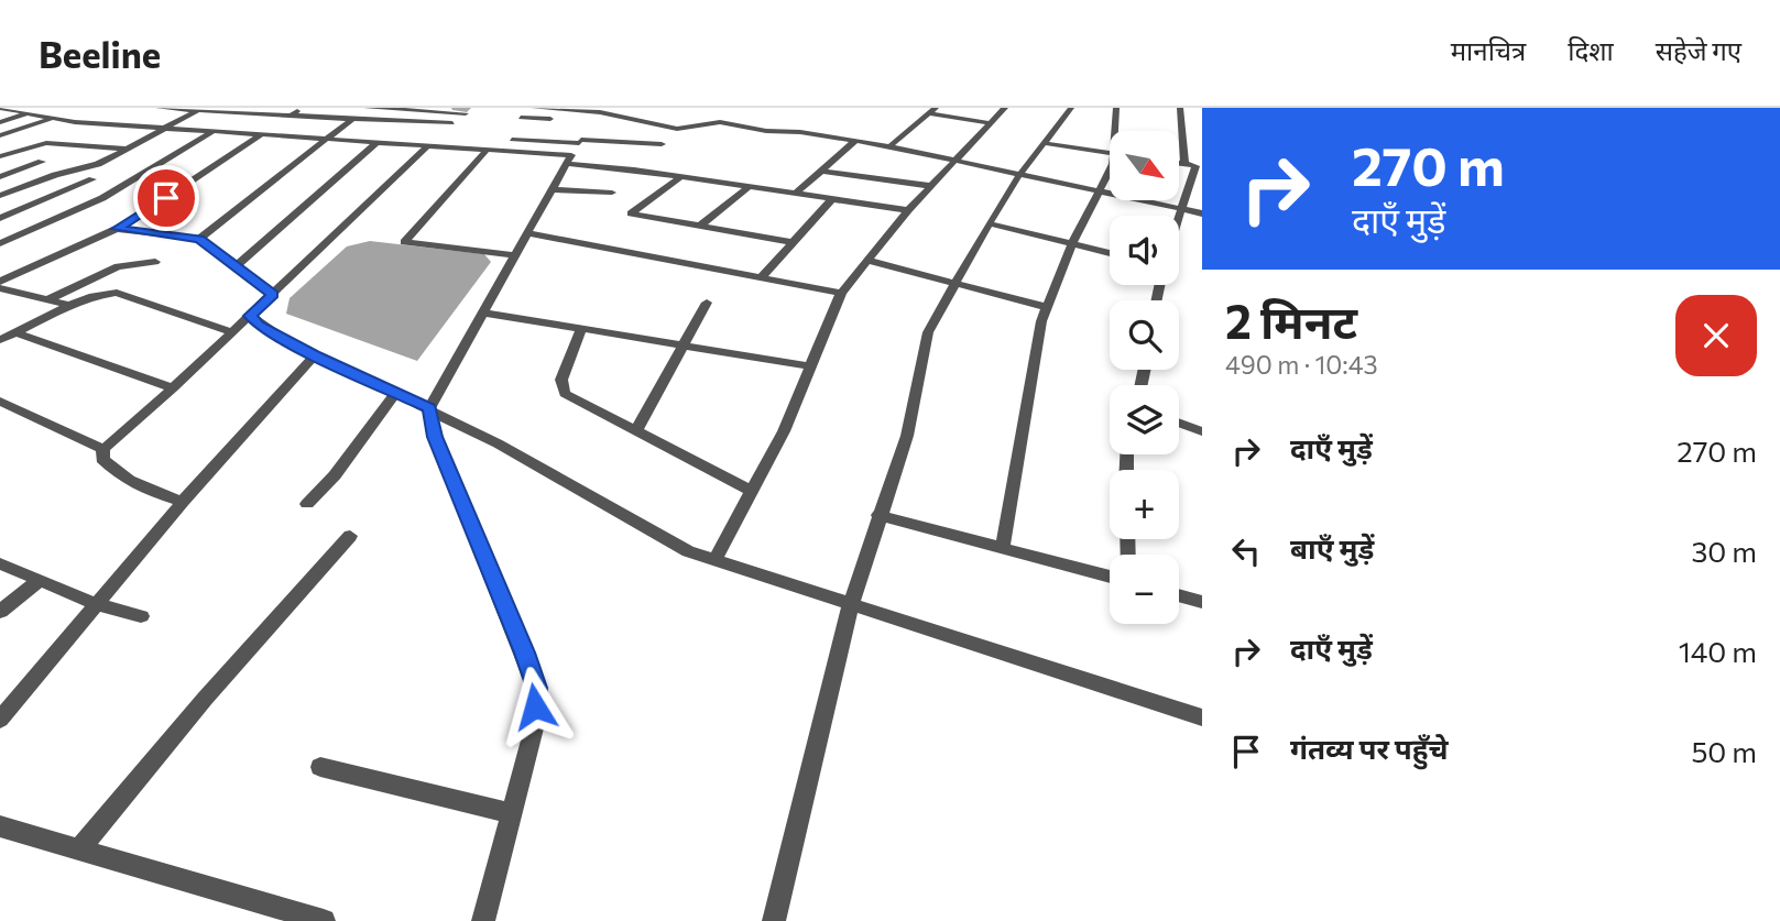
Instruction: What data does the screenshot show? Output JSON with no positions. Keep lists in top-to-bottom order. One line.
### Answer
{"north":"bottom right","page":{"header":"Beeline","nav":["मानचित्र","दिशा","सहेजे गए"],"turn":["270 m","दाएँ मुड़ें"],"map_buttons":["+","−"],"heading":["2 मिनट","490 m · 10:43"],"list":[{"name":"दाएँ मुड़ें","value":"270 m"},{"name":"बाएँ मुड़ें","value":"30 m"},{"name":"दाएँ मुड़ें","value":"140 m"},{"name":"गंतव्य पर पहुँचे","value":"50 m"}]}}
